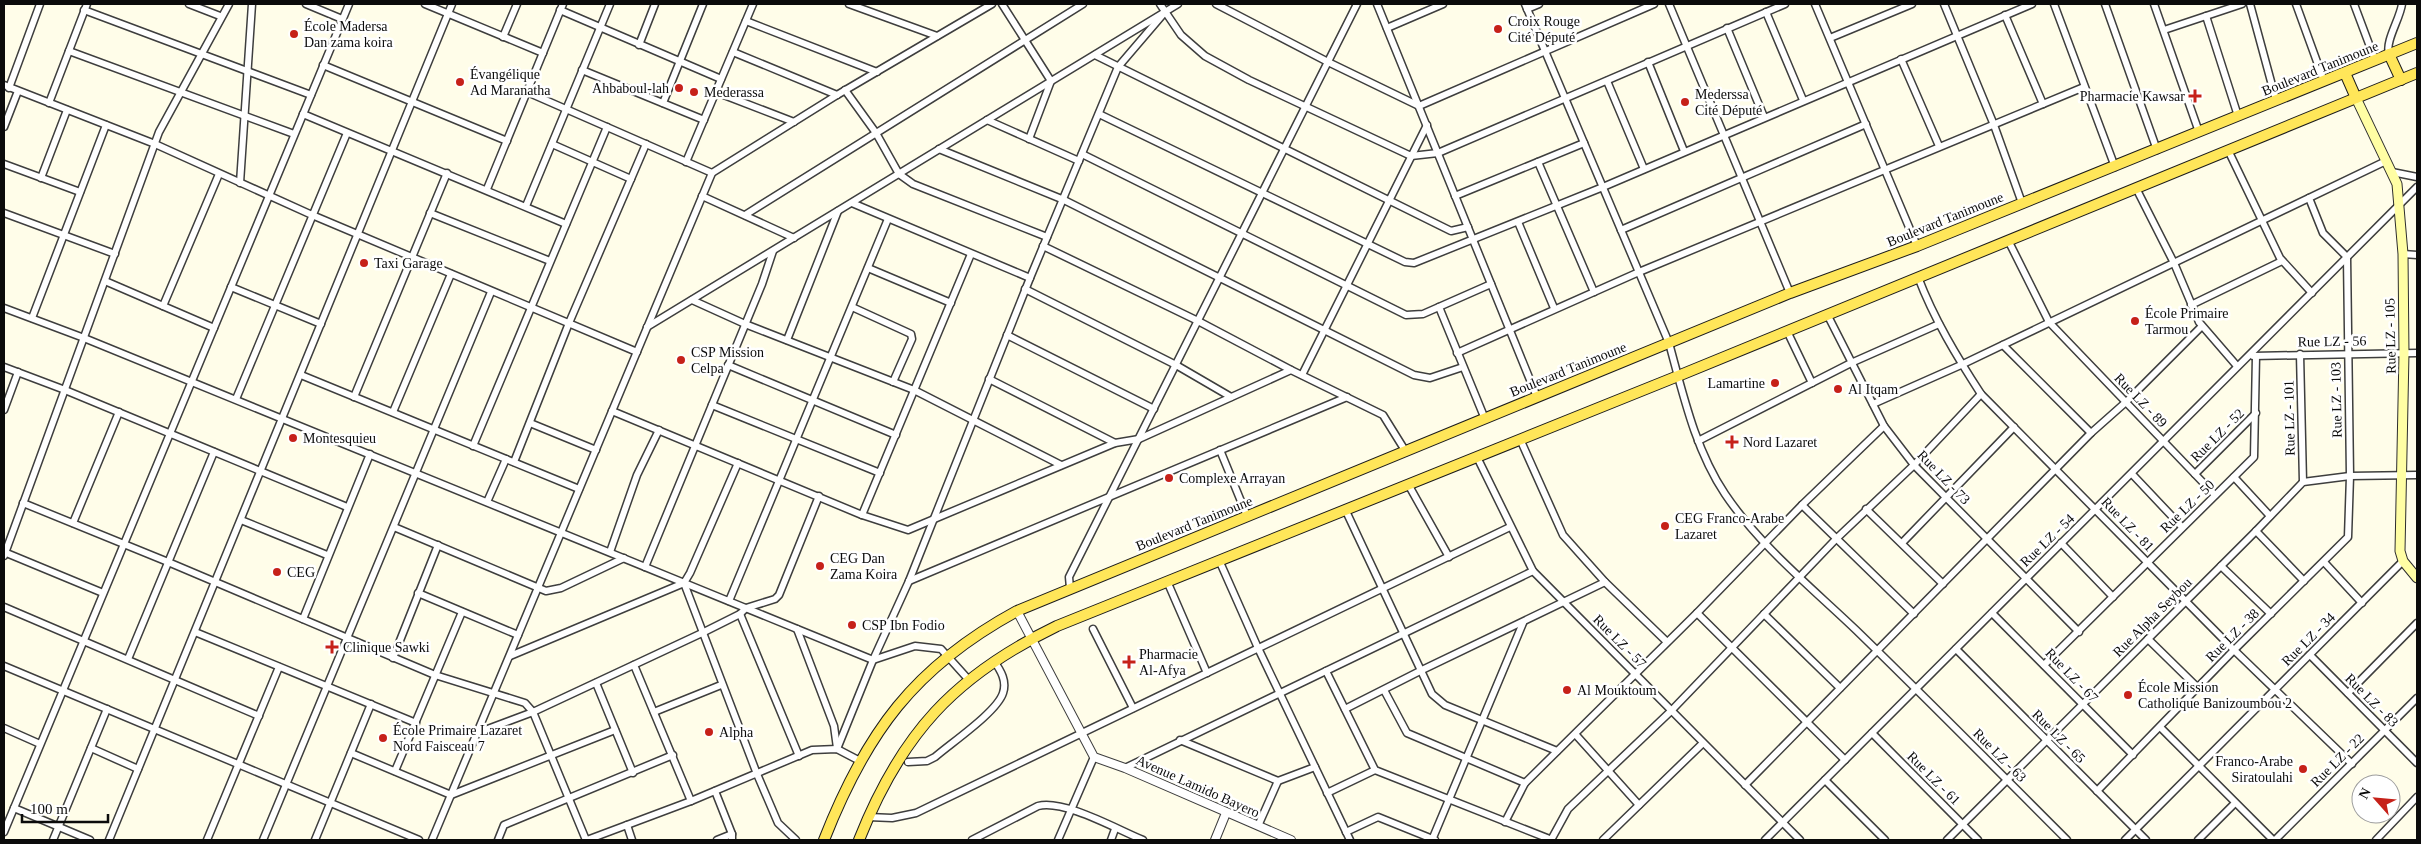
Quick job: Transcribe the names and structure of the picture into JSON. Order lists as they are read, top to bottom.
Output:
{
  "streets": {
    "main road": ["Boulevard Tanimoune", "Rue LZ - 105"],
    "street": [
      "Rue LZ - 56",
      "Rue LZ - 89",
      "Rue LZ - 103",
      "Rue LZ - 101",
      "Rue LZ - 52",
      "Rue LZ - 73",
      "Rue LZ - 50",
      "Rue LZ - 81",
      "Rue LZ - 54",
      "Rue Alpha Seybou",
      "Rue LZ - 38",
      "Rue LZ - 34",
      "Rue LZ - 57",
      "Rue LZ - 67",
      "Rue LZ - 83",
      "Rue LZ - 65",
      "Rue LZ - 63",
      "Rue LZ - 22",
      "Rue LZ - 61",
      "Avenue Lamido Bayero"
    ]
  },
  "crossings": [
    ["Boulevard Tanimoune", "Rue LZ - 63"],
    ["Rue LZ - 105", "Rue LZ - 56"],
    ["Rue LZ - 105", "Rue LZ - 54"],
    ["Rue LZ - 105", "Rue LZ - 34"],
    ["Rue LZ - 56", "Rue LZ - 103"],
    ["Rue LZ - 56", "Rue LZ - 101"],
    ["Rue LZ - 56", "Rue LZ - 50"],
    ["Rue LZ - 56", "Rue LZ - 54"],
    ["Rue LZ - 89", "Rue LZ - 52"],
    ["Rue LZ - 89", "Rue LZ - 50"],
    ["Rue LZ - 89", "Rue LZ - 54"],
    ["Rue LZ - 103", "Rue LZ - 54"],
    ["Rue LZ - 103", "Rue LZ - 38"],
    ["Rue LZ - 101", "Rue Alpha Seybou"],
    ["Rue LZ - 52", "Rue LZ - 50"],
    ["Rue LZ - 73", "Rue LZ - 50"],
    ["Rue LZ - 73", "Rue LZ - 54"],
    ["Rue LZ - 50", "Rue LZ - 81"],
    ["Rue LZ - 50", "Rue LZ - 67"],
    ["Rue LZ - 81", "Rue LZ - 54"],
    ["Rue LZ - 81", "Rue Alpha Seybou"],
    ["Rue LZ - 81", "Rue LZ - 38"],
    ["Rue LZ - 81", "Rue LZ - 34"],
    ["Rue LZ - 81", "Rue LZ - 22"],
    ["Rue LZ - 54", "Rue LZ - 57"],
    ["Rue LZ - 54", "Rue LZ - 67"],
    ["Rue LZ - 54", "Rue LZ - 65"],
    ["Rue LZ - 54", "Rue LZ - 63"],
    ["Rue LZ - 54", "Rue LZ - 61"],
    ["Rue Alpha Seybou", "Rue LZ - 67"],
    ["Rue Alpha Seybou", "Rue LZ - 65"],
    ["Rue Alpha Seybou", "Rue LZ - 63"],
    ["Rue Alpha Seybou", "Rue LZ - 61"],
    ["Rue LZ - 38", "Rue LZ - 67"],
    ["Rue LZ - 38", "Rue LZ - 65"],
    ["Rue LZ - 34", "Rue LZ - 83"],
    ["Rue LZ - 34", "Rue LZ - 65"],
    ["Rue LZ - 83", "Rue LZ - 22"]
  ],
  "places": {
    "other": [
      "Croix Rouge Cité Député",
      "École Madersa Dan zama koira",
      "Évangélique Ad Maranatha",
      "Ahbaboul-lah",
      "Mederassa",
      "Mederssa Cité Député",
      "Taxi Garage",
      "École Primaire Tarmou",
      "CSP Mission Celpa",
      "Lamartine",
      "Al Itqam",
      "Montesquieu",
      "Complexe Arrayan",
      "CEG Franco-Arabe Lazaret",
      "CEG Dan Zama Koira",
      "CEG",
      "CSP Ibn Fodio",
      "Al Mouktoum",
      "École Mission Catholique Banizoumbou 2",
      "Alpha",
      "École Primaire Lazaret Nord Faisceau 7",
      "Franco-Arabe Siratoulahi"
    ],
    "health": [
      "Pharmacie Kawsar",
      "Nord Lazaret",
      "Clinique Sawki",
      "Pharmacie Al-Afya"
    ]
  },
  "scale_bar": "100 m",
  "north": "top left"
}
